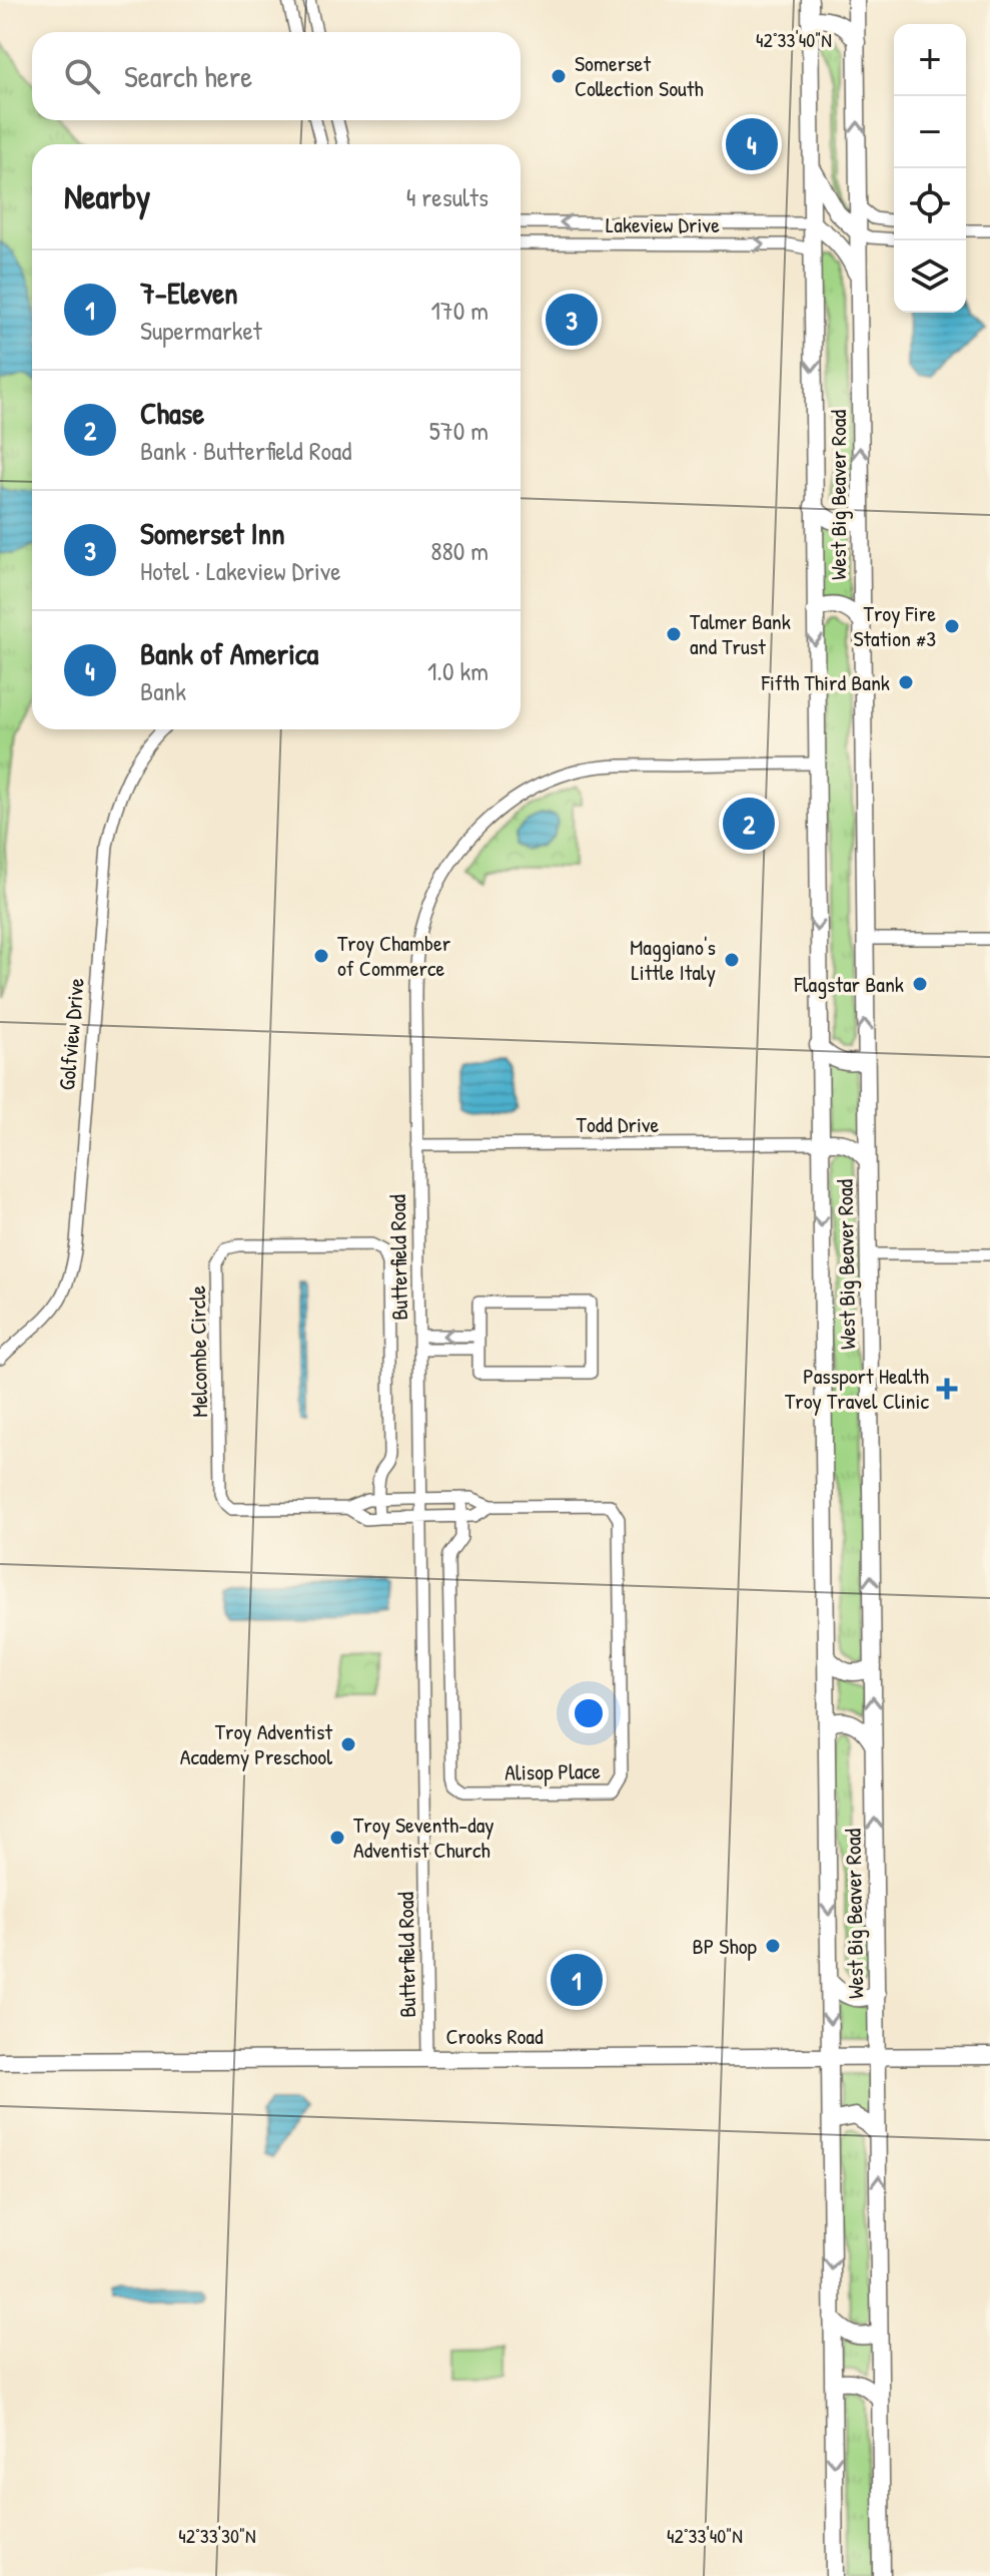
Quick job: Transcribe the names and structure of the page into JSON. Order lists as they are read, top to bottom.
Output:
{
  "streets": {
    "main road": ["West Big Beaver Road", "Crooks Road"],
    "street": [
      "Lakeview Drive",
      "Golfview Drive",
      "Todd Drive",
      "Butterfield Road",
      "Melcombe Circle",
      "Alisop Place"
    ]
  },
  "crossings": [
    ["Lakeview Drive", "West Big Beaver Road"],
    ["West Big Beaver Road", "Todd Drive"],
    ["West Big Beaver Road", "Butterfield Road"],
    ["West Big Beaver Road", "Crooks Road"],
    ["Todd Drive", "Butterfield Road"],
    ["Butterfield Road", "Melcombe Circle"],
    ["Butterfield Road", "Alisop Place"],
    ["Butterfield Road", "Crooks Road"],
    ["Melcombe Circle", "Alisop Place"]
  ],
  "places": {
    "other": [
      "Somerset Collection South",
      "Troy Fire Station #3",
      "Talmer Bank and Trust",
      "Fifth Third Bank",
      "Troy Chamber of Commerce",
      "Maggiano's Little Italy",
      "Flagstar Bank",
      "Troy Adventist Academy Preschool",
      "Troy Seventh-day Adventist Church",
      "BP Shop"
    ],
    "health": ["Passport Health Troy Travel Clinic"]
  },
  "page": {
    "map_buttons": ["+", "−"],
    "search": "Search here",
    "pins": [
      "4",
      "3",
      "2",
      "1"
    ],
    "heading": ["Nearby", "4 results"],
    "list": [
      {
        "mark": "1",
        "name": "7-Eleven",
        "note": "Supermarket",
        "value": "170 m"
      },
      {
        "mark": "2",
        "name": "Chase",
        "note": "Bank · Butterfield Road",
        "value": "570 m"
      },
      {
        "mark": "3",
        "name": "Somerset Inn",
        "note": "Hotel · Lakeview Drive",
        "value": "880 m"
      },
      {
        "mark": "4",
        "name": "Bank of America",
        "note": "Bank",
        "value": "1.0 km"
      }
    ]
  },
  "coordinates": ["42°33'40\"N", "42°33'30\"N"]
}
